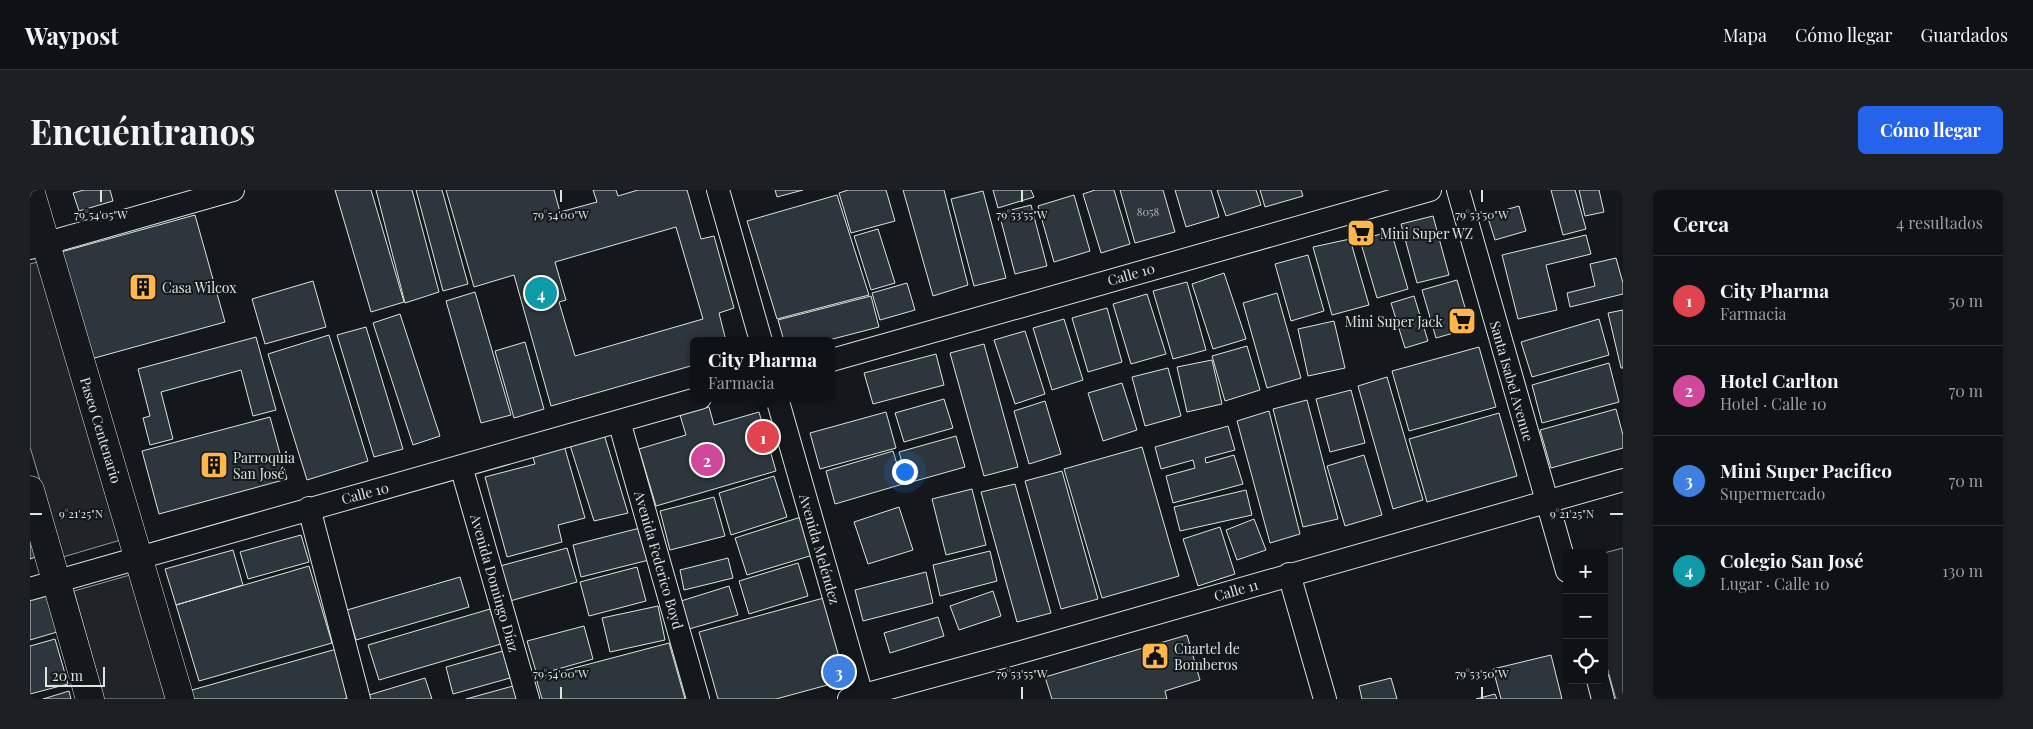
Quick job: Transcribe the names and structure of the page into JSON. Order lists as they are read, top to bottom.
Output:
{
  "streets": {
    "main road": ["Paseo Centenario"],
    "street": [
      "Calle 10",
      "Santa Isabel Avenue",
      "Avenida Meléndez",
      "Avenida Federico Boyd",
      "Avenida Domingo Díaz",
      "Calle 11"
    ]
  },
  "crossings": [
    ["Calle 10", "Paseo Centenario"],
    ["Calle 10", "Avenida Federico Boyd"],
    ["Calle 10", "Avenida Domingo Díaz"],
    ["Santa Isabel Avenue", "Calle 11"],
    ["Avenida Meléndez", "Calle 11"]
  ],
  "places": {
    "supermarket": ["Mini Super WZ", "Mini Super Jack"],
    "building": ["Casa Wilcox", "Parroquia San José"],
    "public building": ["Cuartel de Bomberos"]
  },
  "house_numbers": ["8058"],
  "scale_bar": "20 m",
  "page": {
    "header": "Waypost",
    "nav": ["Mapa", "Cómo llegar", "Guardados"],
    "buttons": "Cómo llegar",
    "title": "Encuéntranos",
    "heading": ["Cerca", "4 resultados"],
    "list": [
      {
        "mark": "1",
        "name": "City Pharma",
        "note": "Farmacia",
        "value": "50 m"
      },
      {
        "mark": "2",
        "name": "Hotel Carlton",
        "note": "Hotel · Calle 10",
        "value": "70 m"
      },
      {
        "mark": "3",
        "name": "Mini Super Pacifico",
        "note": "Supermercado",
        "value": "70 m"
      },
      {
        "mark": "4",
        "name": "Colegio San José",
        "note": "Lugar · Calle 10",
        "value": "130 m"
      }
    ],
    "pins": [
      "4",
      "1",
      "2",
      "3"
    ],
    "popup": ["City Pharma", "Farmacia"],
    "map_buttons": ["+", "−"],
    "scale": "20 m"
  },
  "coordinates": [
    "79°54'05\"W",
    "79°54'00\"W",
    "79°53'55\"W",
    "79°53'50\"W",
    "9°21'25\"N"
  ]
}
